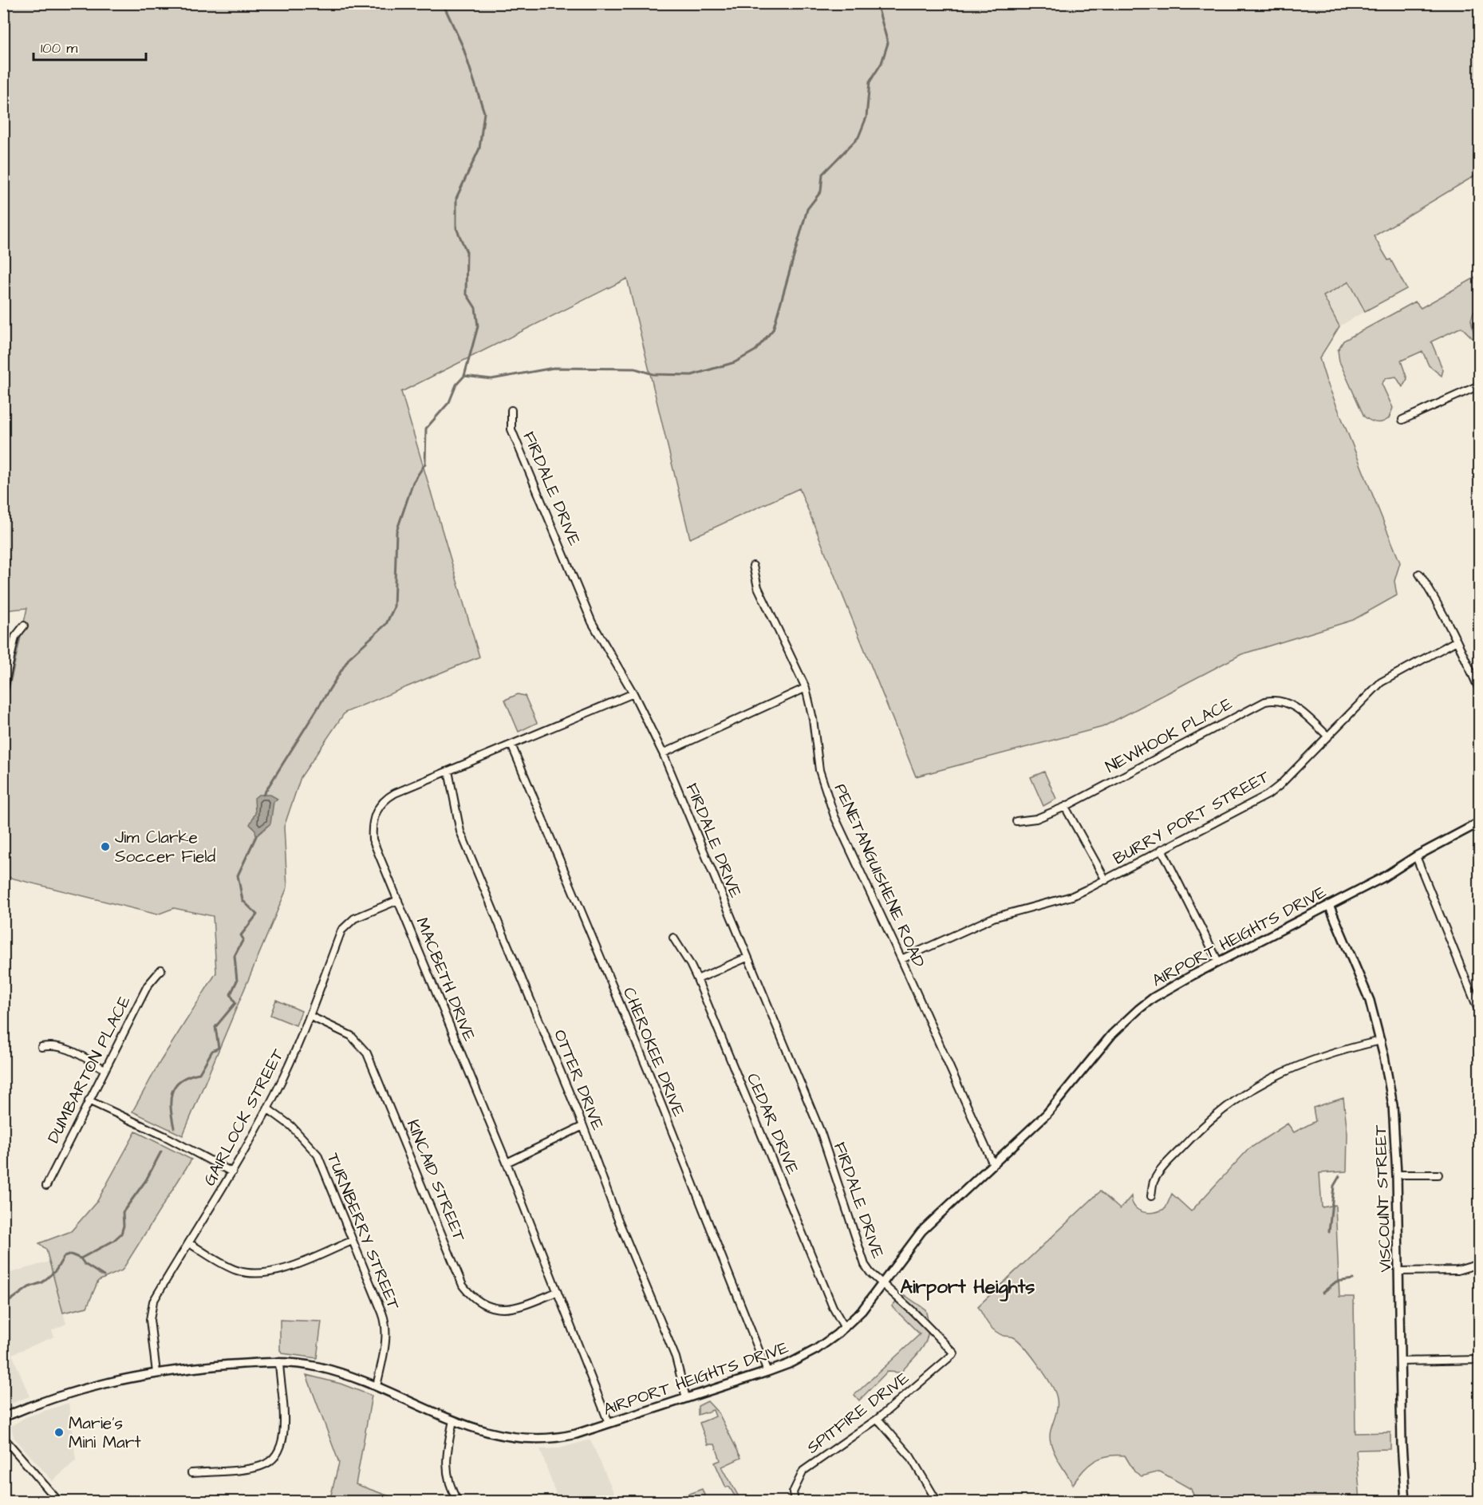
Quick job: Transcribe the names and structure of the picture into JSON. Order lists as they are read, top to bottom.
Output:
{
  "streets": {
    "street": [
      "FIRDALE DRIVE",
      "NEWHOOK PLACE",
      "BURRY PORT STREET",
      "PENETANGUISHENE ROAD",
      "AIRPORT HEIGHTS DRIVE",
      "MACBETH DRIVE",
      "CHEROKEE DRIVE",
      "DUMBARTON PLACE",
      "OTTER DRIVE",
      "GAIRLOCK STREET",
      "CEDAR DRIVE",
      "KINCAID STREET",
      "VISCOUNT STREET",
      "TURNBERRY STREET",
      "SPITFIRE DRIVE"
    ]
  },
  "crossings": [
    ["FIRDALE DRIVE", "AIRPORT HEIGHTS DRIVE"],
    ["FIRDALE DRIVE", "MACBETH DRIVE"],
    ["FIRDALE DRIVE", "SPITFIRE DRIVE"],
    ["NEWHOOK PLACE", "BURRY PORT STREET"],
    ["BURRY PORT STREET", "PENETANGUISHENE ROAD"],
    ["PENETANGUISHENE ROAD", "AIRPORT HEIGHTS DRIVE"],
    ["AIRPORT HEIGHTS DRIVE", "MACBETH DRIVE"],
    ["AIRPORT HEIGHTS DRIVE", "CHEROKEE DRIVE"],
    ["AIRPORT HEIGHTS DRIVE", "OTTER DRIVE"],
    ["AIRPORT HEIGHTS DRIVE", "GAIRLOCK STREET"],
    ["AIRPORT HEIGHTS DRIVE", "CEDAR DRIVE"],
    ["AIRPORT HEIGHTS DRIVE", "VISCOUNT STREET"],
    ["AIRPORT HEIGHTS DRIVE", "TURNBERRY STREET"],
    ["MACBETH DRIVE", "CHEROKEE DRIVE"],
    ["MACBETH DRIVE", "OTTER DRIVE"],
    ["MACBETH DRIVE", "GAIRLOCK STREET"],
    ["MACBETH DRIVE", "KINCAID STREET"],
    ["GAIRLOCK STREET", "KINCAID STREET"],
    ["GAIRLOCK STREET", "TURNBERRY STREET"]
  ],
  "districts": ["Airport Heights"],
  "places": ["Jim Clarke Soccer Field", "Marie's Mini Mart"],
  "scale_bar": "100 m"
}
